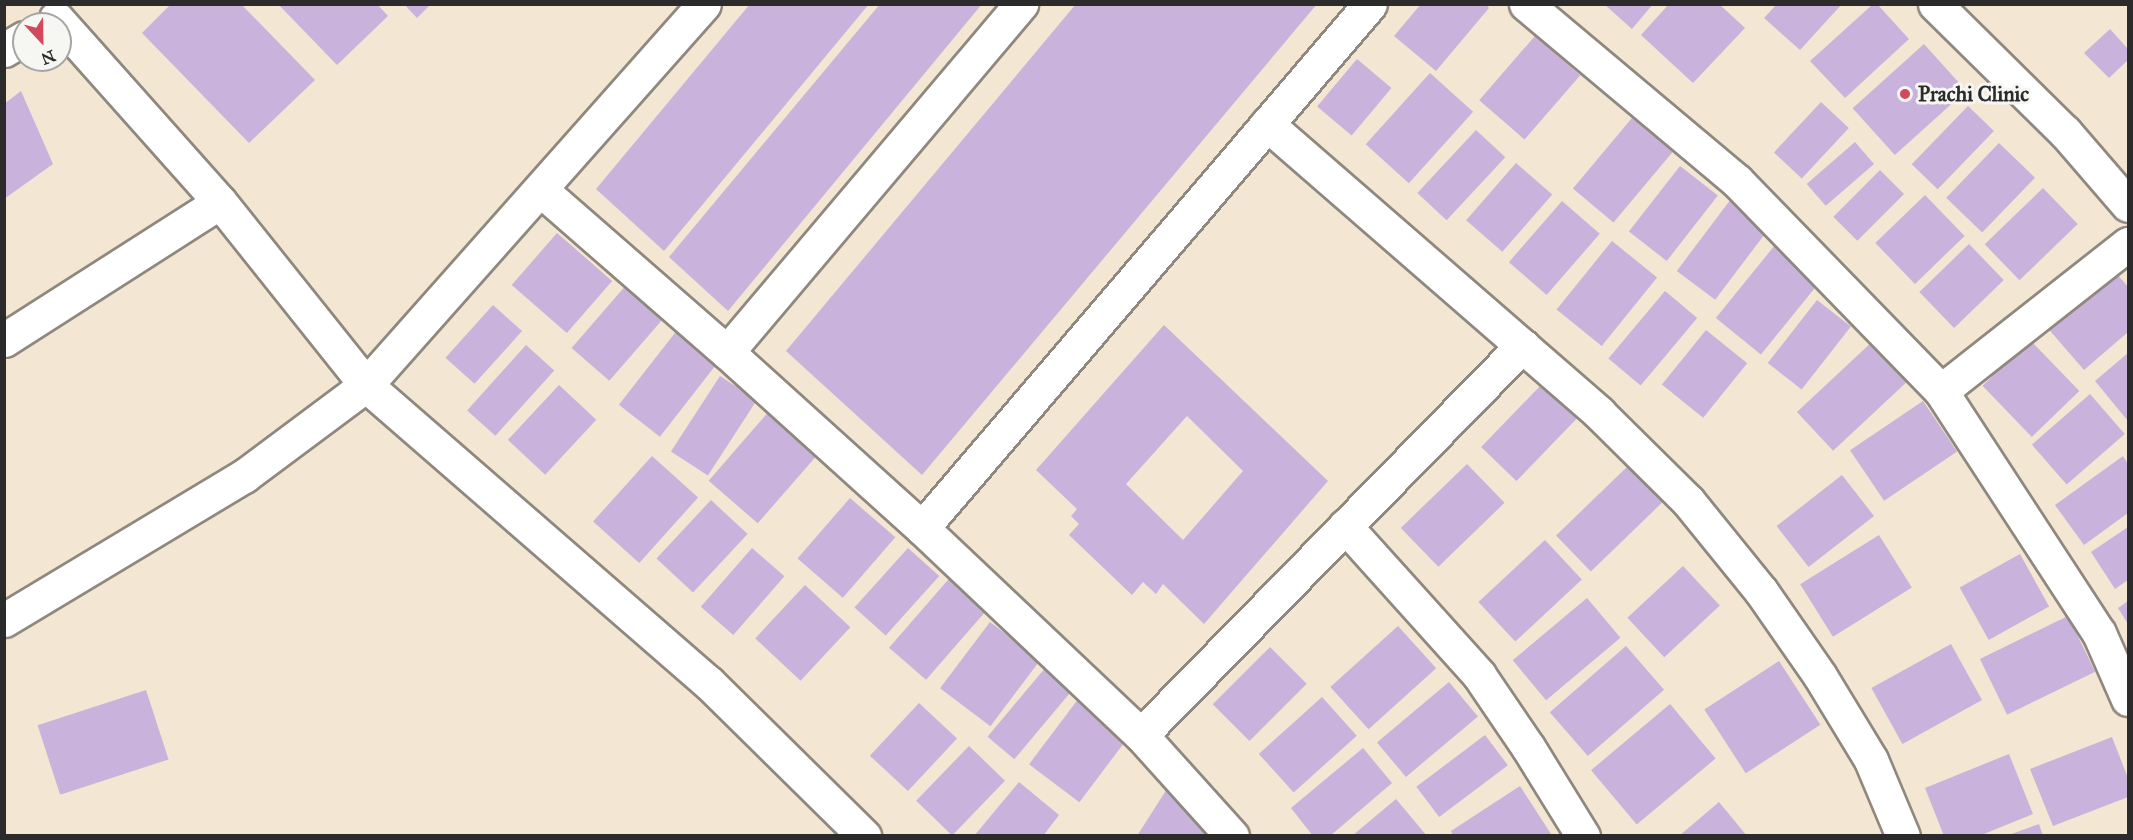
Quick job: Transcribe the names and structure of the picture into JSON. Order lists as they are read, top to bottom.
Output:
{
  "places": ["Prachi Clinic"],
  "north": "bottom"
}
